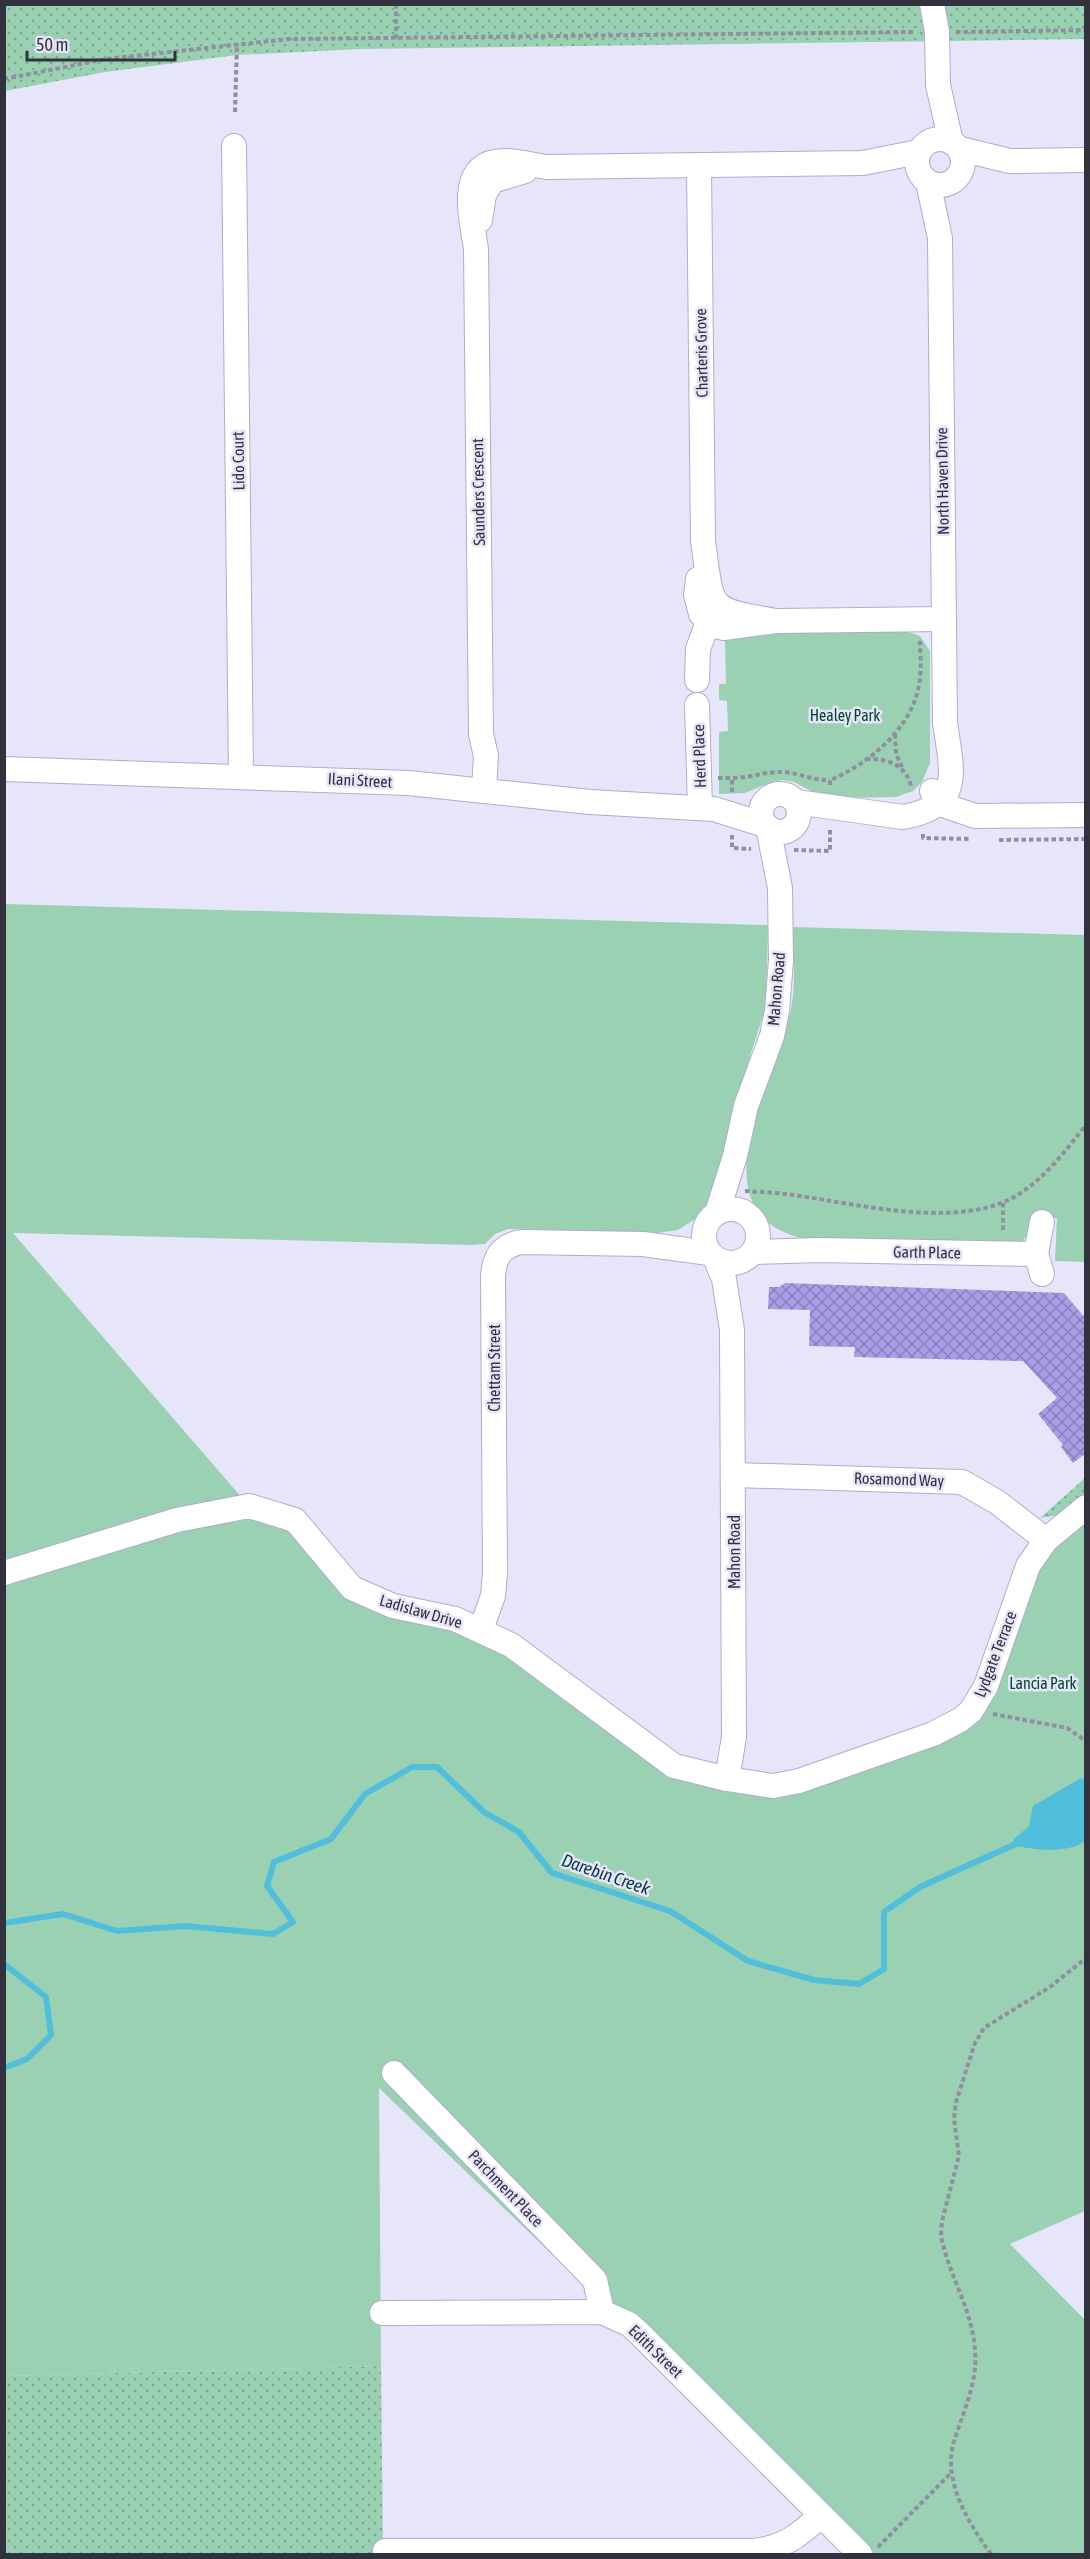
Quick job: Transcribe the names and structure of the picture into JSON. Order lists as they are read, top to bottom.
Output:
{
  "streets": {
    "street": [
      "Charteris Grove",
      "Lido Court",
      "North Haven Drive",
      "Saunders Crescent",
      "Herd Place",
      "Ilani Street",
      "Mahon Road",
      "Garth Place",
      "Chettam Street",
      "Rosamond Way",
      "Ladislaw Drive",
      "Lydgate Terrace",
      "Parchment Place",
      "Edith Street"
    ]
  },
  "crossings": [
    ["Charteris Grove", "North Haven Drive"],
    ["Charteris Grove", "Saunders Crescent"],
    ["Lido Court", "Ilani Street"],
    ["North Haven Drive", "Saunders Crescent"],
    ["Saunders Crescent", "Ilani Street"],
    ["Herd Place", "Ilani Street"],
    ["Ilani Street", "Mahon Road"],
    ["Mahon Road", "Garth Place"],
    ["Mahon Road", "Chettam Street"],
    ["Mahon Road", "Rosamond Way"],
    ["Mahon Road", "Ladislaw Drive"],
    ["Mahon Road", "Lydgate Terrace"],
    ["Garth Place", "Chettam Street"],
    ["Chettam Street", "Ladislaw Drive"],
    ["Rosamond Way", "Lydgate Terrace"],
    ["Ladislaw Drive", "Lydgate Terrace"],
    ["Parchment Place", "Edith Street"]
  ],
  "water": ["Darebin Creek"],
  "parks": ["Healey Park", "Lancia Park"],
  "scale_bar": "50 m"
}
